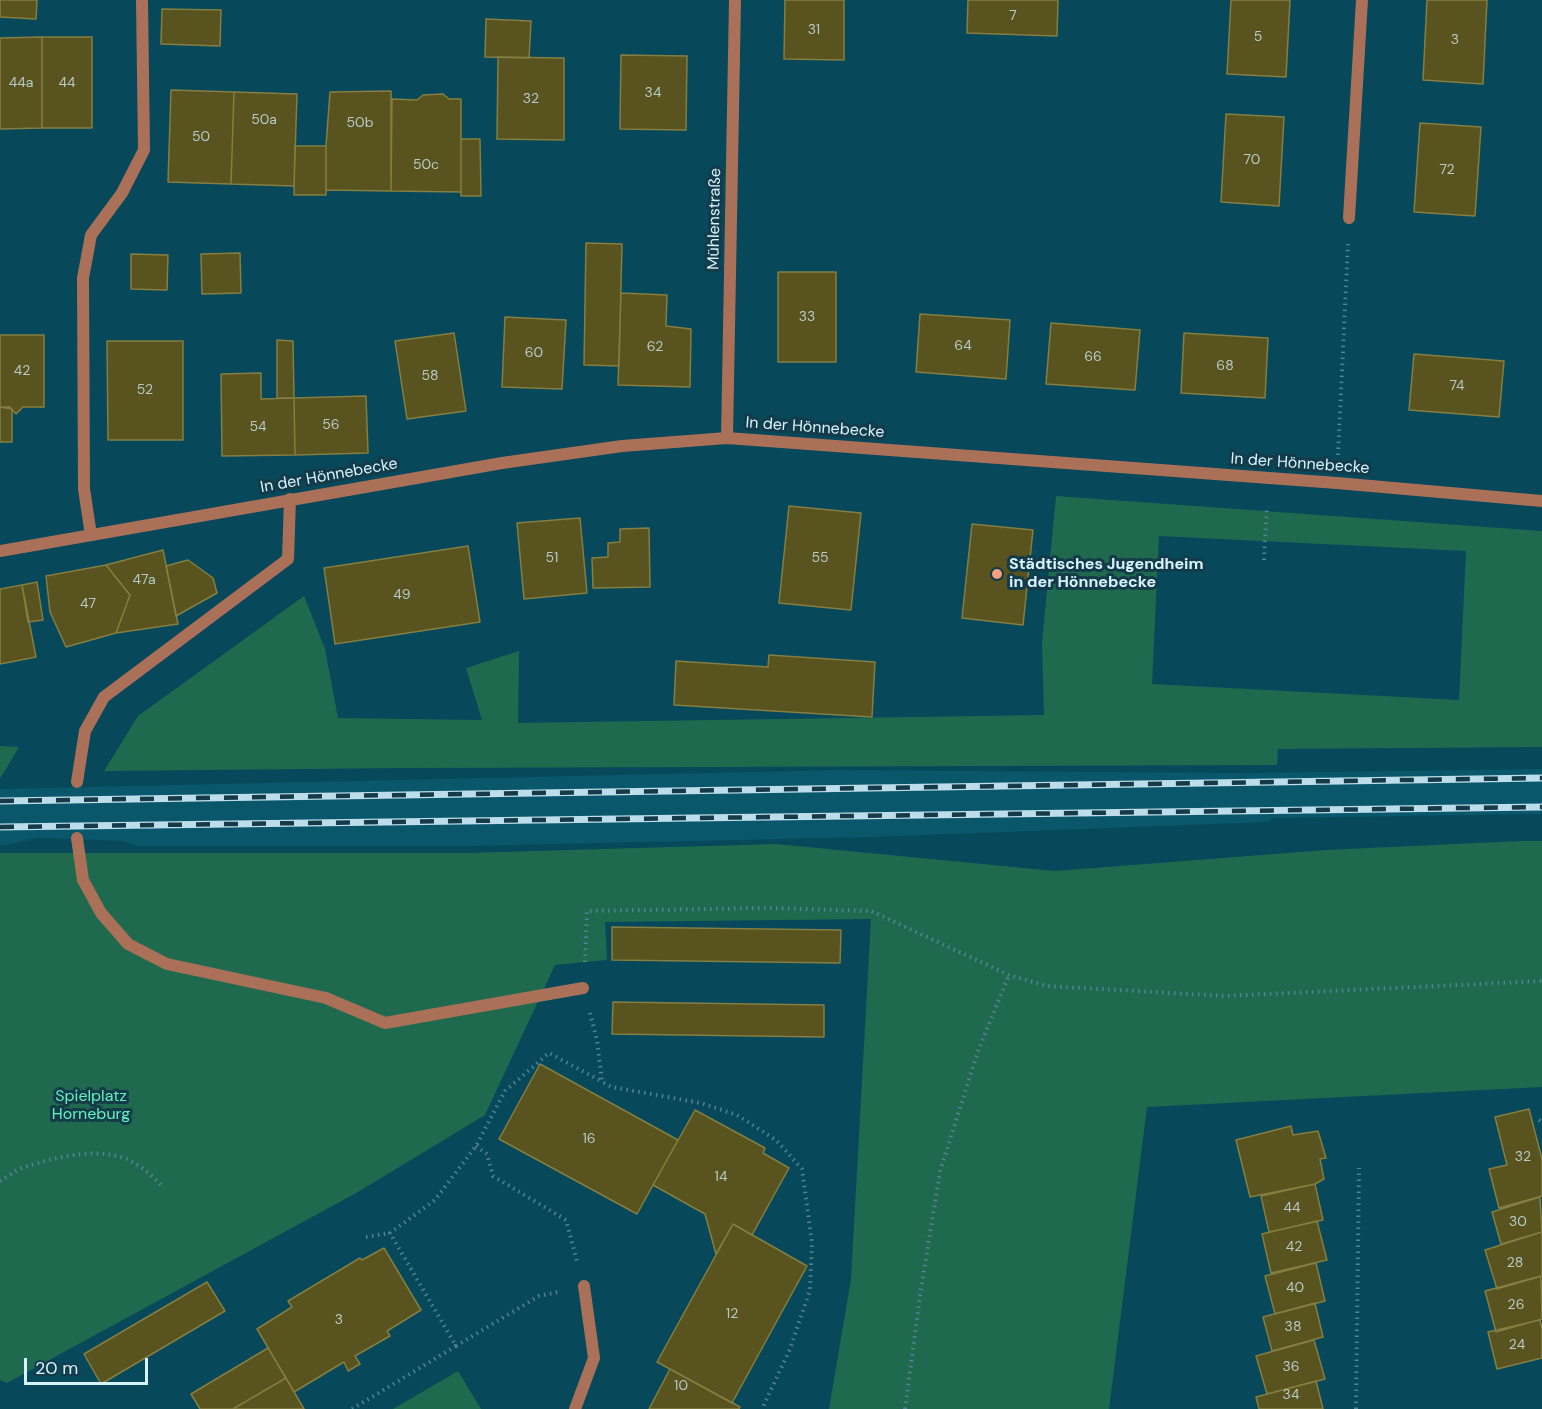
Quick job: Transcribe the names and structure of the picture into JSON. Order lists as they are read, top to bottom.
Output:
{
  "streets": {
    "street": ["Mühlenstraße", "In der Hönnebecke"]
  },
  "crossings": [
    ["Mühlenstraße", "In der Hönnebecke"]
  ],
  "parks": ["Spielplatz Horneburg"],
  "places": ["Städtisches Jugendheim in der Hönnebecke"],
  "house_numbers": [
    "7",
    "31",
    "5",
    "3",
    "44a",
    "44",
    "34",
    "32",
    "50a",
    "50b",
    "50",
    "70",
    "50c",
    "72",
    "33",
    "64",
    "62",
    "60",
    "66",
    "68",
    "42",
    "58",
    "74",
    "52",
    "56",
    "54",
    "51",
    "55",
    "47a",
    "49",
    "47",
    "16",
    "32",
    "14",
    "44",
    "30",
    "42",
    "28",
    "40",
    "26",
    "12",
    "3",
    "38",
    "24",
    "36",
    "10",
    "34"
  ],
  "scale_bar": "20 m"
}
